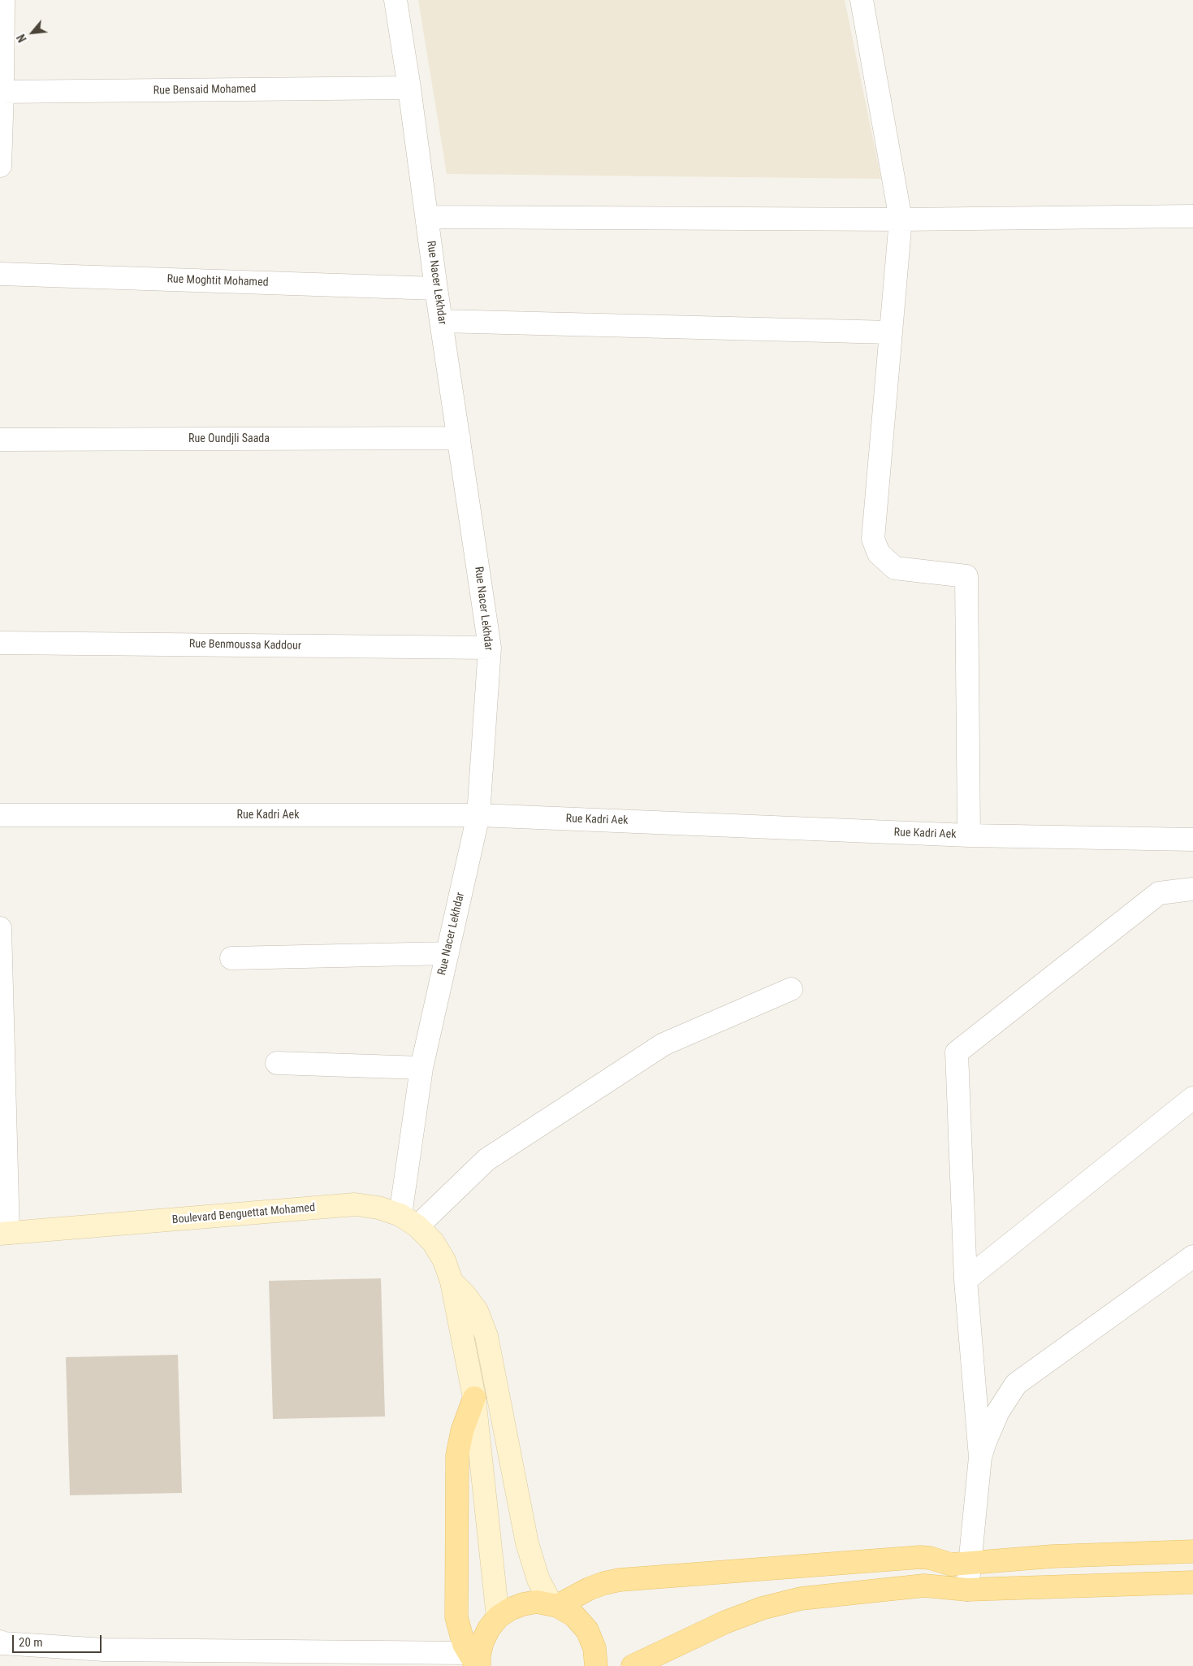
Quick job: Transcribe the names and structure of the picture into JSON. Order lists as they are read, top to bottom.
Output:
{
  "streets": {
    "main road": ["Boulevard Benguettat Mohamed"],
    "street": [
      "Rue Bensaid Mohamed",
      "Rue Moghtit Mohamed",
      "Rue Nacer Lekhdar",
      "Rue Oundjli Saada",
      "Rue Benmoussa Kaddour",
      "Rue Kadri Aek"
    ]
  },
  "crossings": [
    ["Rue Bensaid Mohamed", "Rue Nacer Lekhdar"],
    ["Rue Moghtit Mohamed", "Rue Nacer Lekhdar"],
    ["Rue Nacer Lekhdar", "Rue Oundjli Saada"],
    ["Rue Nacer Lekhdar", "Rue Benmoussa Kaddour"],
    ["Rue Nacer Lekhdar", "Rue Kadri Aek"],
    ["Rue Nacer Lekhdar", "Boulevard Benguettat Mohamed"]
  ],
  "scale_bar": "20 m",
  "north": "bottom left"
}
